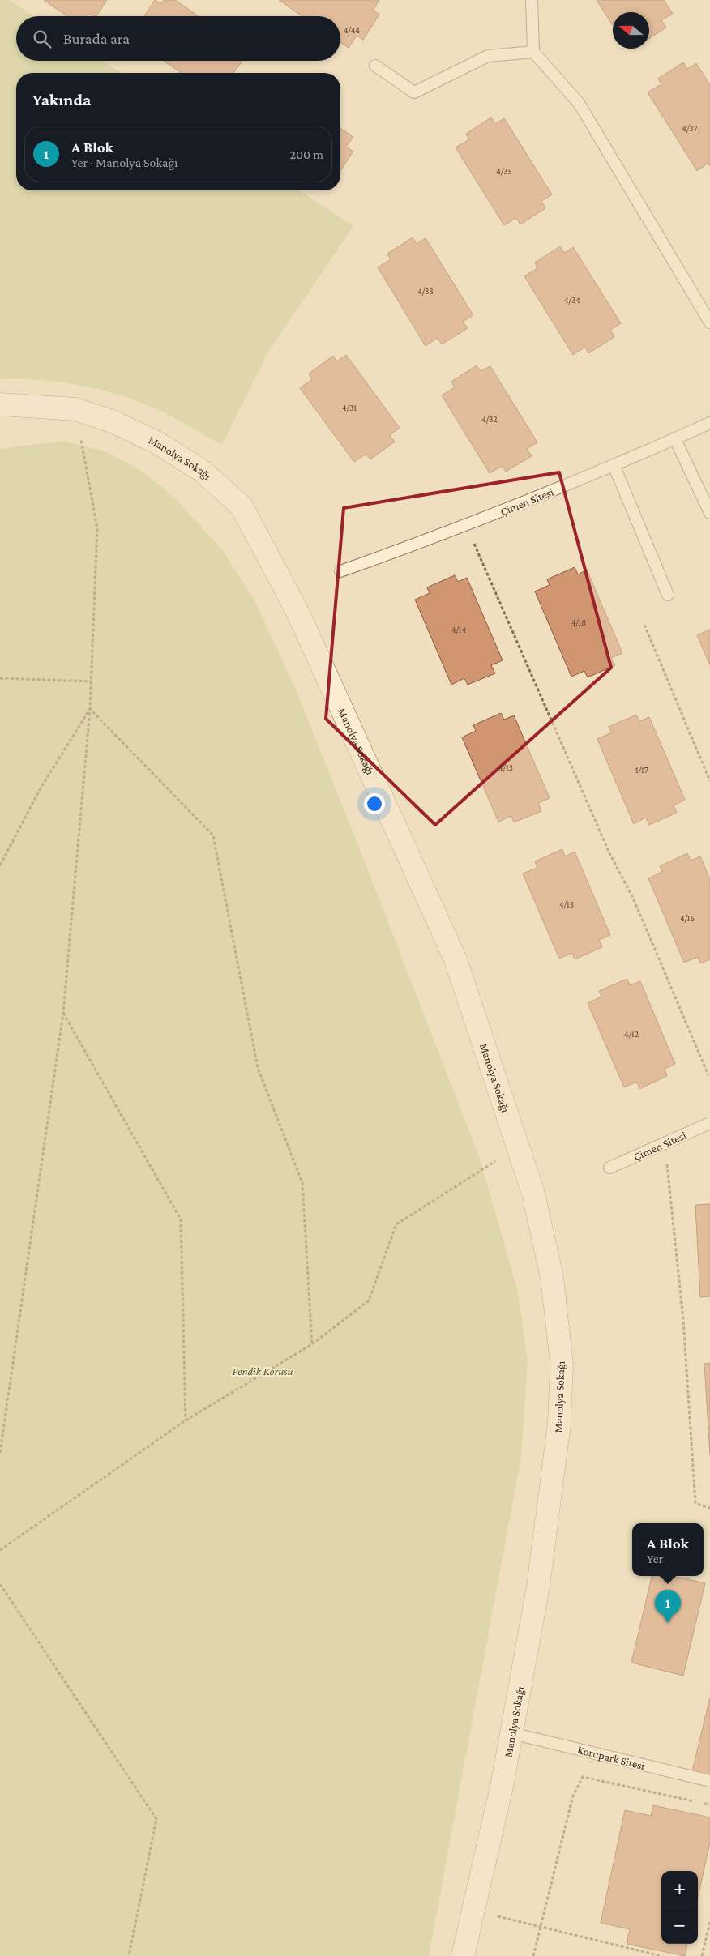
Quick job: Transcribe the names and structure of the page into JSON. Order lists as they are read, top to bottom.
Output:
{
  "streets": {
    "street": ["Manolya Sokağı"],
    "lane": ["Çimen Sitesi", "Korupark Sitesi"]
  },
  "crossings": [
    ["Manolya Sokağı", "Korupark Sitesi"]
  ],
  "parks": ["Pendik Korusu"],
  "house_numbers": [
    "4/44",
    "4/37",
    "4/35",
    "4/33",
    "4/34",
    "4/31",
    "4/32",
    "4/18",
    "4/14",
    "4/13",
    "4/17",
    "4/13",
    "4/16",
    "4/12"
  ],
  "north": "left",
  "page": {
    "search": "Burada ara",
    "heading": "Yakında",
    "list": [
      {
        "mark": "1",
        "name": "A Blok",
        "note": "Yer · Manolya Sokağı",
        "value": "200 m"
      }
    ],
    "popup": ["A Blok", "Yer"],
    "pins": "1",
    "map_buttons": ["+", "−"]
  }
}
